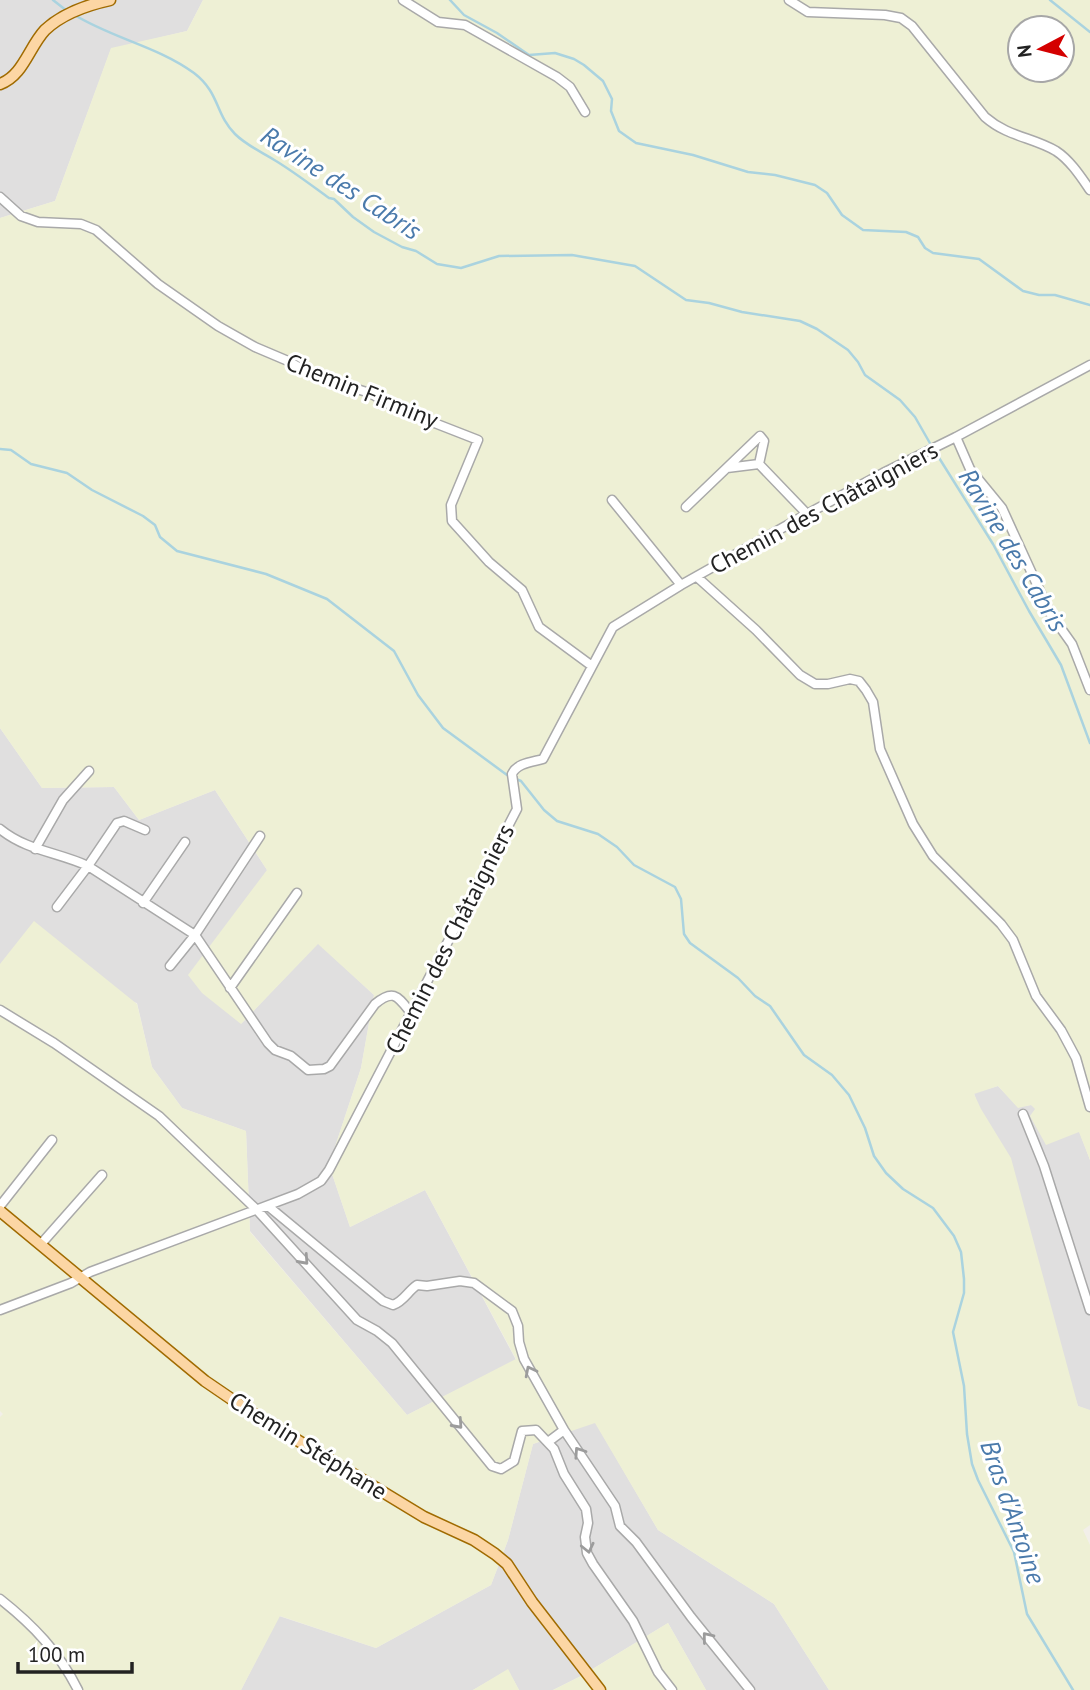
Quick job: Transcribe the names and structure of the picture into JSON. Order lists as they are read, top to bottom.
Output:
{
  "streets": {
    "main road": ["Chemin Stéphane"],
    "street": ["Chemin Firminy", "Chemin des Châtaigniers"]
  },
  "crossings": [
    ["Chemin Firminy", "Chemin des Châtaigniers"],
    ["Chemin des Châtaigniers", "Chemin Stéphane"]
  ],
  "water": ["Ravine des Cabris", "Bras d'Antoine"],
  "scale_bar": "100 m",
  "north": "left"
}
